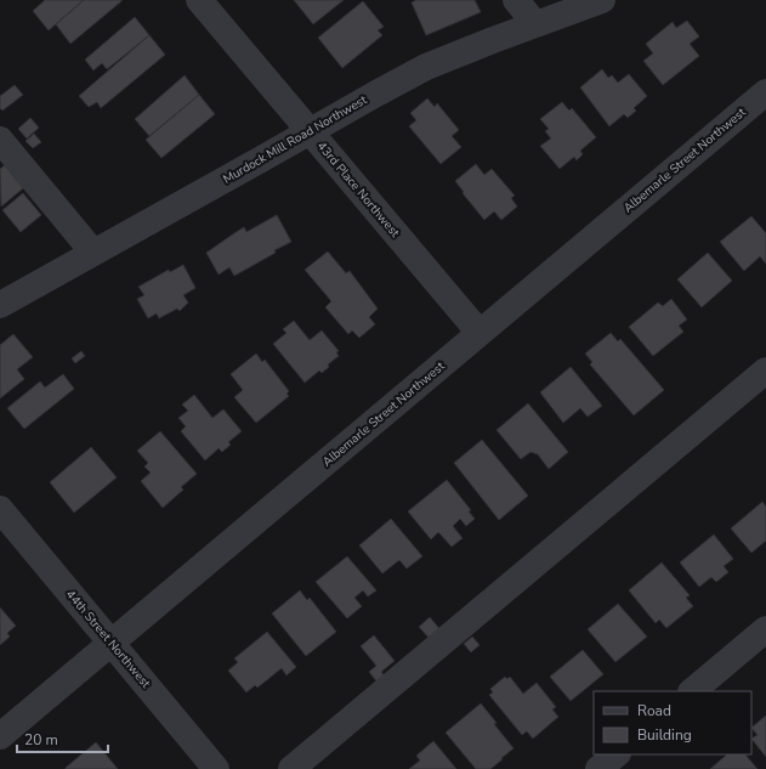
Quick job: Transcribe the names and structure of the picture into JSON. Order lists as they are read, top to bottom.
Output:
{
  "streets": {
    "street": [
      "Murdock Mill Road Northwest",
      "Albemarle Street Northwest",
      "43rd Place Northwest",
      "44th Street Northwest"
    ]
  },
  "crossings": [
    ["Murdock Mill Road Northwest", "43rd Place Northwest"],
    ["Albemarle Street Northwest", "43rd Place Northwest"],
    ["Albemarle Street Northwest", "44th Street Northwest"]
  ],
  "legend": ["Road", "Building"],
  "scale_bar": "20 m"
}
